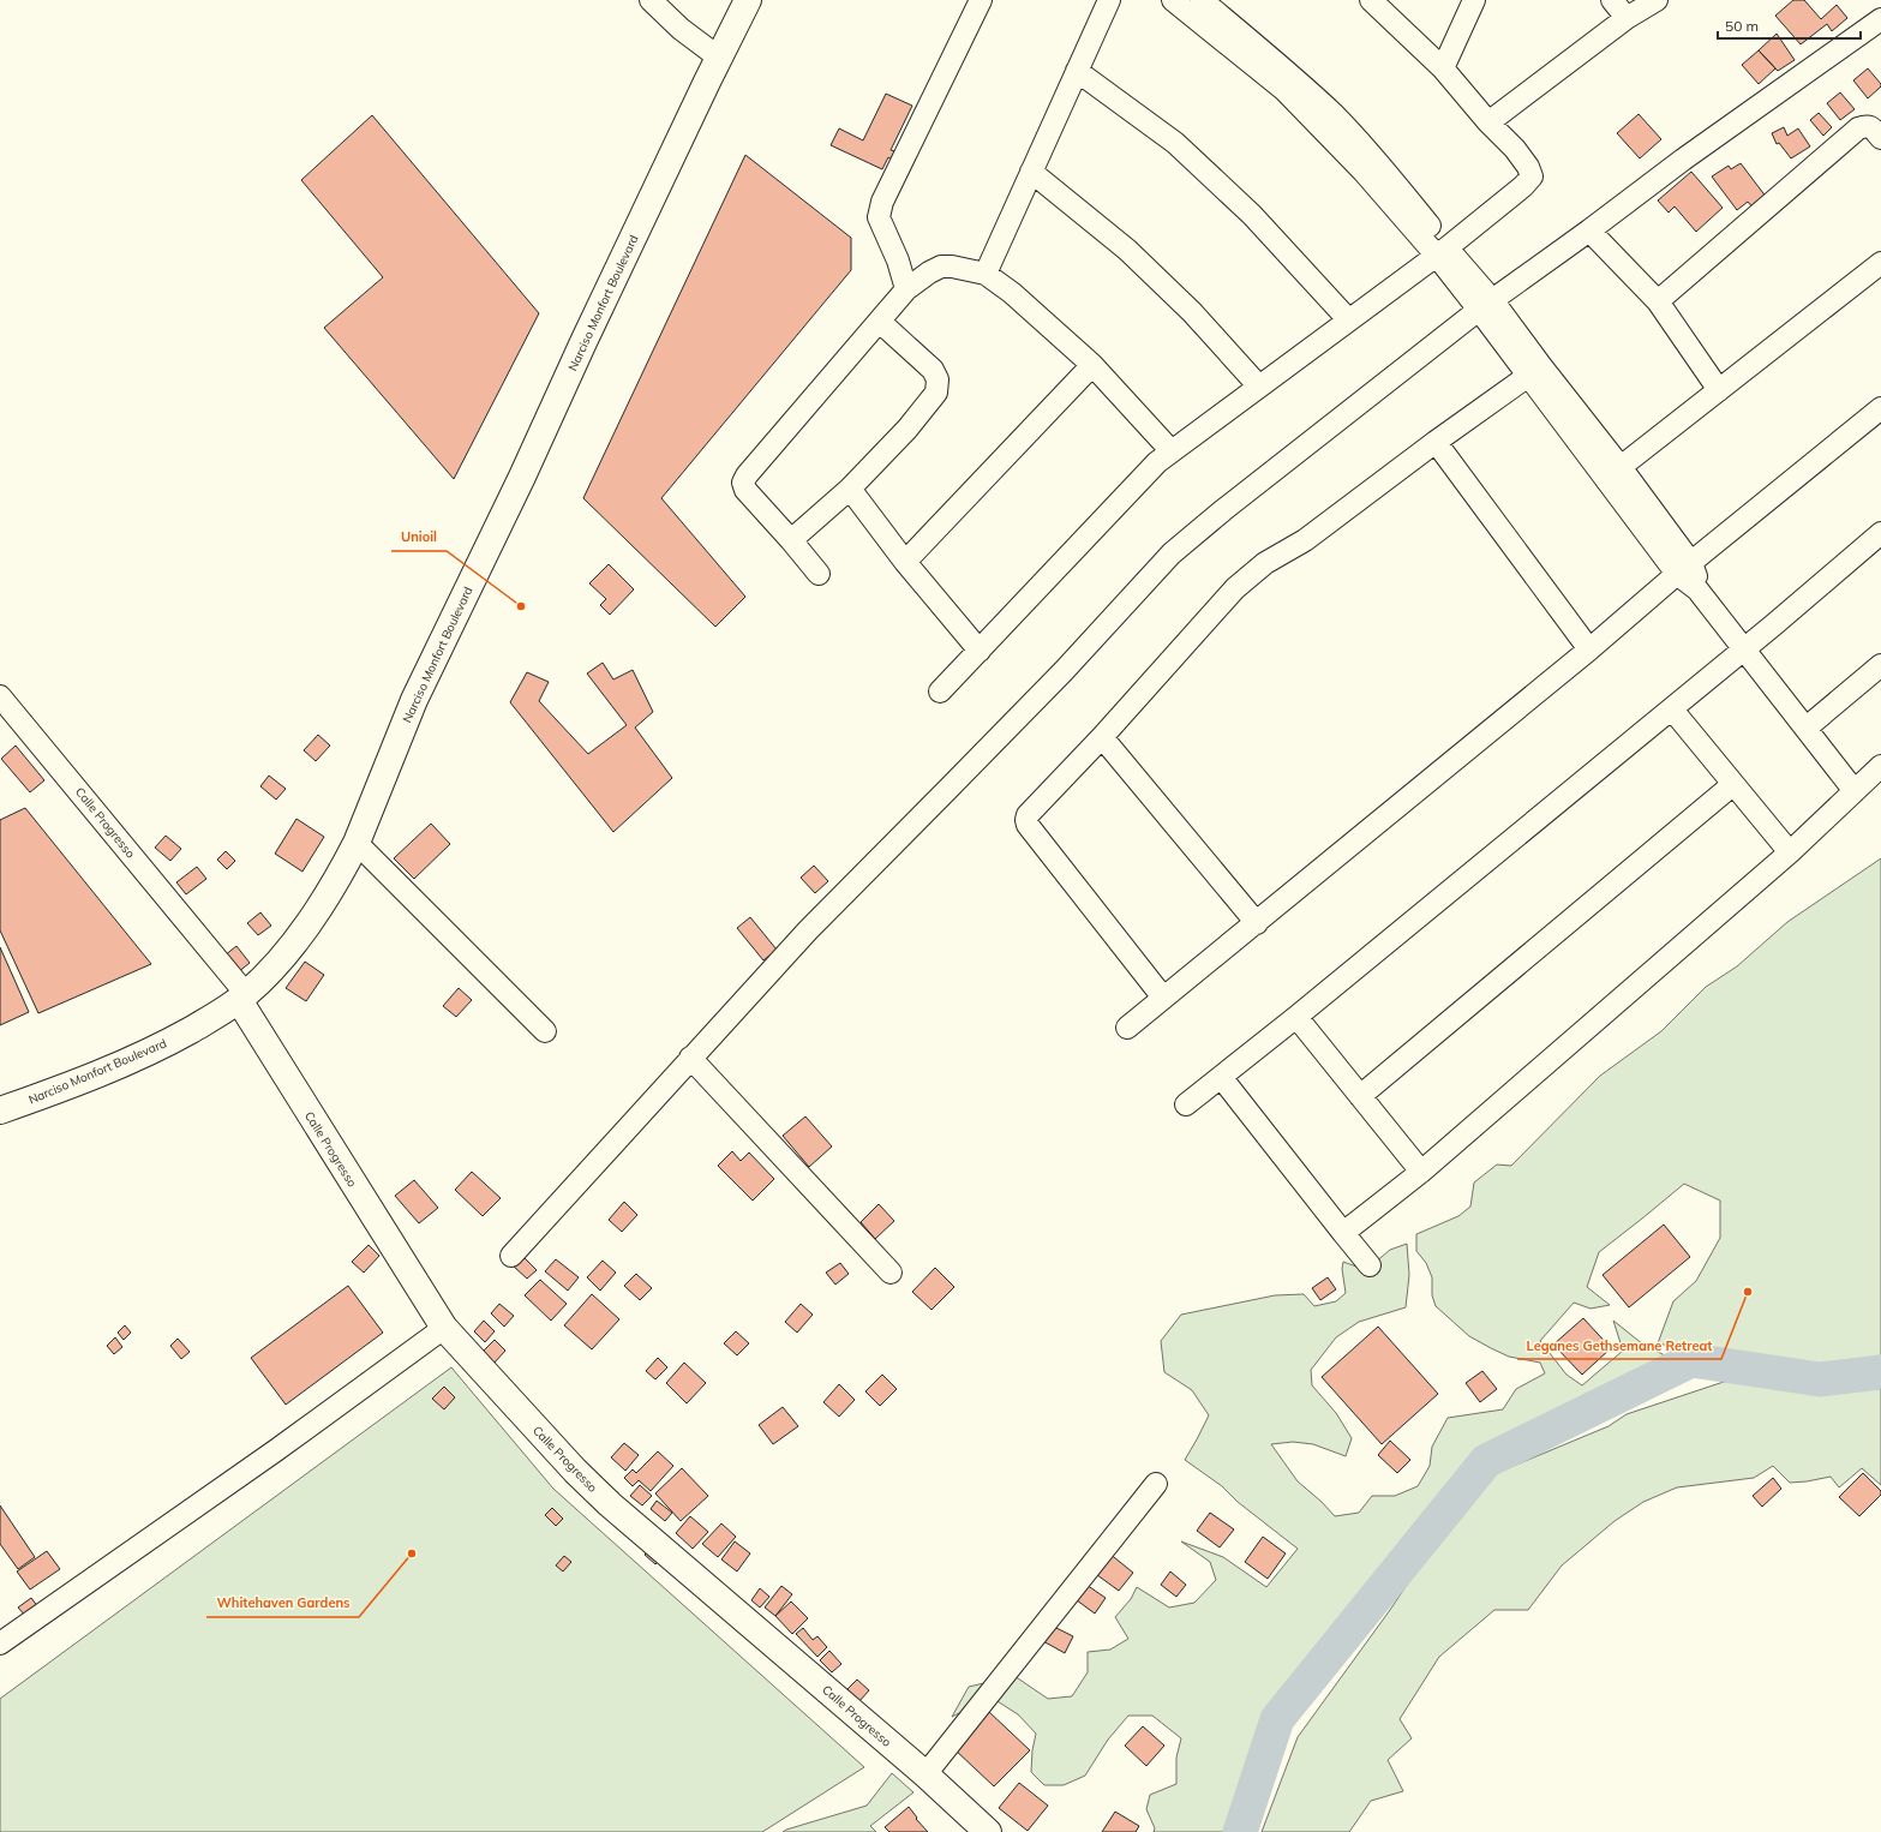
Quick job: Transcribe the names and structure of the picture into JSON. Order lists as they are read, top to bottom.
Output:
{
  "streets": {
    "main road": ["Narciso Monfort Boulevard", "Calle Progresso"]
  },
  "crossings": [
    ["Narciso Monfort Boulevard", "Calle Progresso"]
  ],
  "places": ["Unioil", "Leganes Gethsemane Retreat", "Whitehaven Gardens"],
  "scale_bar": "50 m"
}
